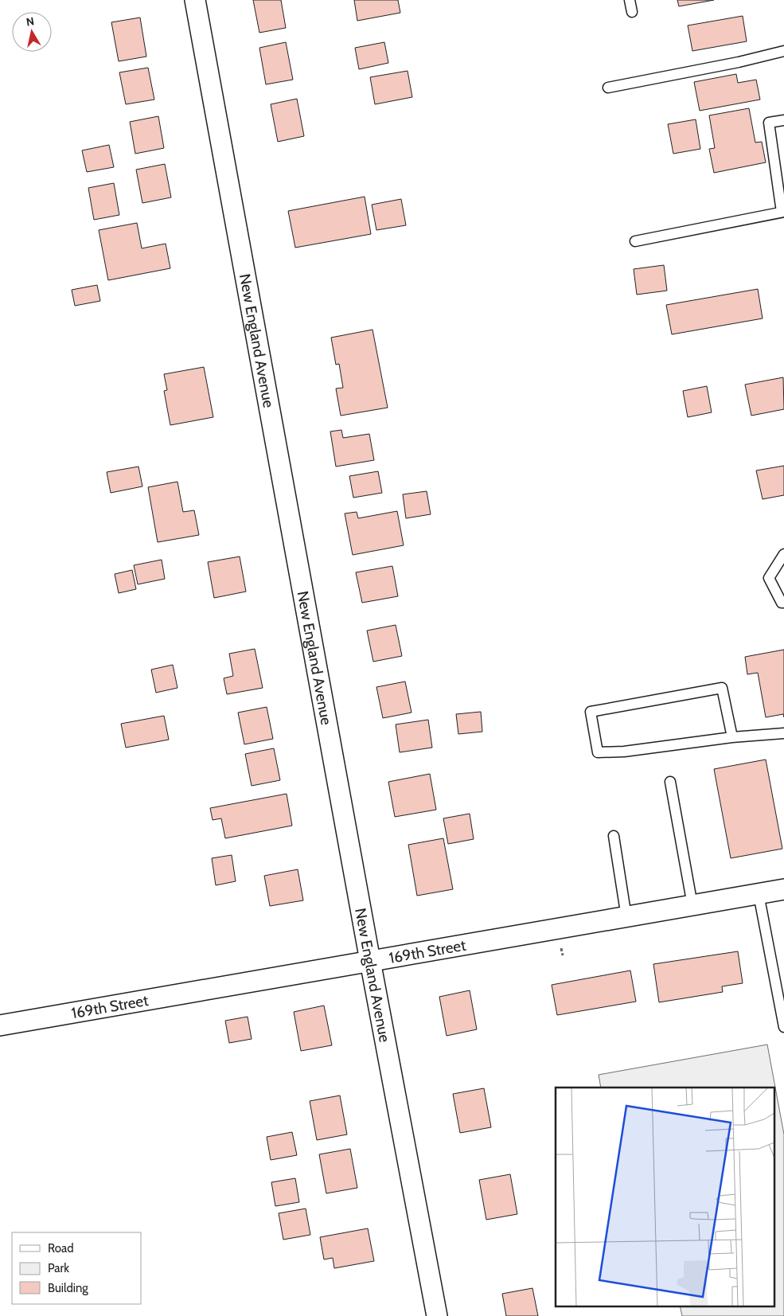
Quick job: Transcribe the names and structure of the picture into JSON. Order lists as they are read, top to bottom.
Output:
{
  "streets": {
    "street": ["New England Avenue", "169th Street"]
  },
  "crossings": [
    ["New England Avenue", "169th Street"]
  ],
  "legend": ["Road", "Park", "Building"],
  "north": "top"
}
